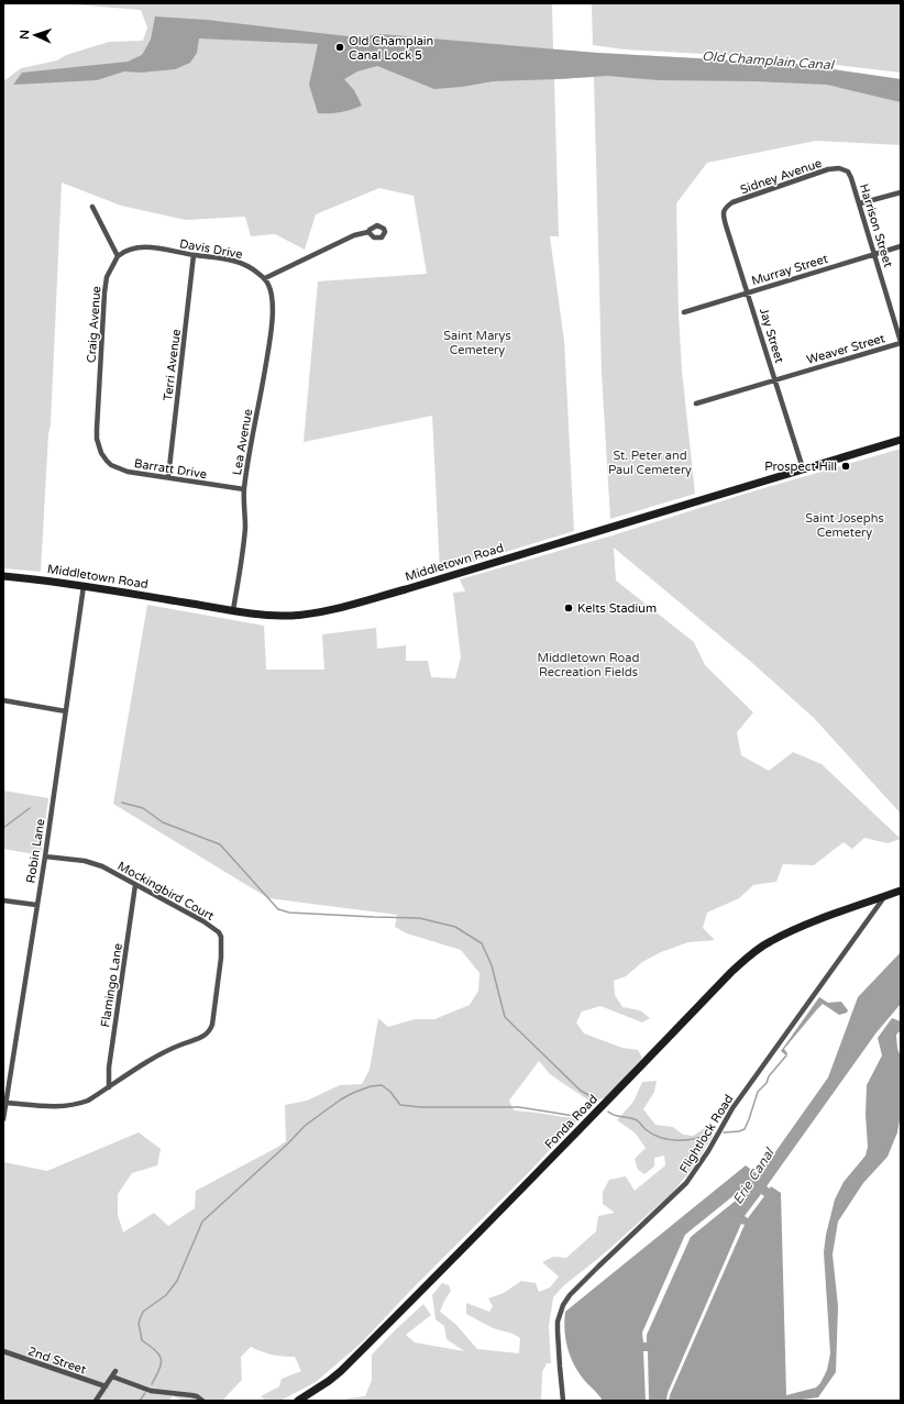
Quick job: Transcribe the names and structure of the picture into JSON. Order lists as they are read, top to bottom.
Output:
{
  "streets": {
    "street": [
      "Sidney Avenue",
      "Harrison Street",
      "Davis Drive",
      "Murray Street",
      "Craig Avenue",
      "Jay Street",
      "Weaver Street",
      "Terri Avenue",
      "Lea Avenue",
      "Barratt Drive",
      "Middletown Road",
      "Robin Lane",
      "Mockingbird Court",
      "Flamingo Lane",
      "Fonda Road",
      "Flightlock Road",
      "2nd Street"
    ]
  },
  "crossings": [
    ["Sidney Avenue", "Harrison Street"],
    ["Sidney Avenue", "Jay Street"],
    ["Harrison Street", "Murray Street"],
    ["Harrison Street", "Weaver Street"],
    ["Davis Drive", "Craig Avenue"],
    ["Davis Drive", "Terri Avenue"],
    ["Davis Drive", "Lea Avenue"],
    ["Murray Street", "Jay Street"],
    ["Craig Avenue", "Barratt Drive"],
    ["Jay Street", "Weaver Street"],
    ["Jay Street", "Middletown Road"],
    ["Terri Avenue", "Barratt Drive"],
    ["Lea Avenue", "Barratt Drive"],
    ["Lea Avenue", "Middletown Road"],
    ["Middletown Road", "Robin Lane"],
    ["Robin Lane", "Mockingbird Court"],
    ["Mockingbird Court", "Flamingo Lane"],
    ["Fonda Road", "Flightlock Road"]
  ],
  "water": ["Old Champlain Canal", "Erie Canal"],
  "parks": [
    "Saint Marys Cemetery",
    "St. Peter and Paul Cemetery",
    "Saint Josephs Cemetery",
    "Middletown Road Recreation Fields"
  ],
  "places": ["Old Champlain Canal Lock 5", "Prospect Hill", "Kelts Stadium"],
  "north": "left"
}
